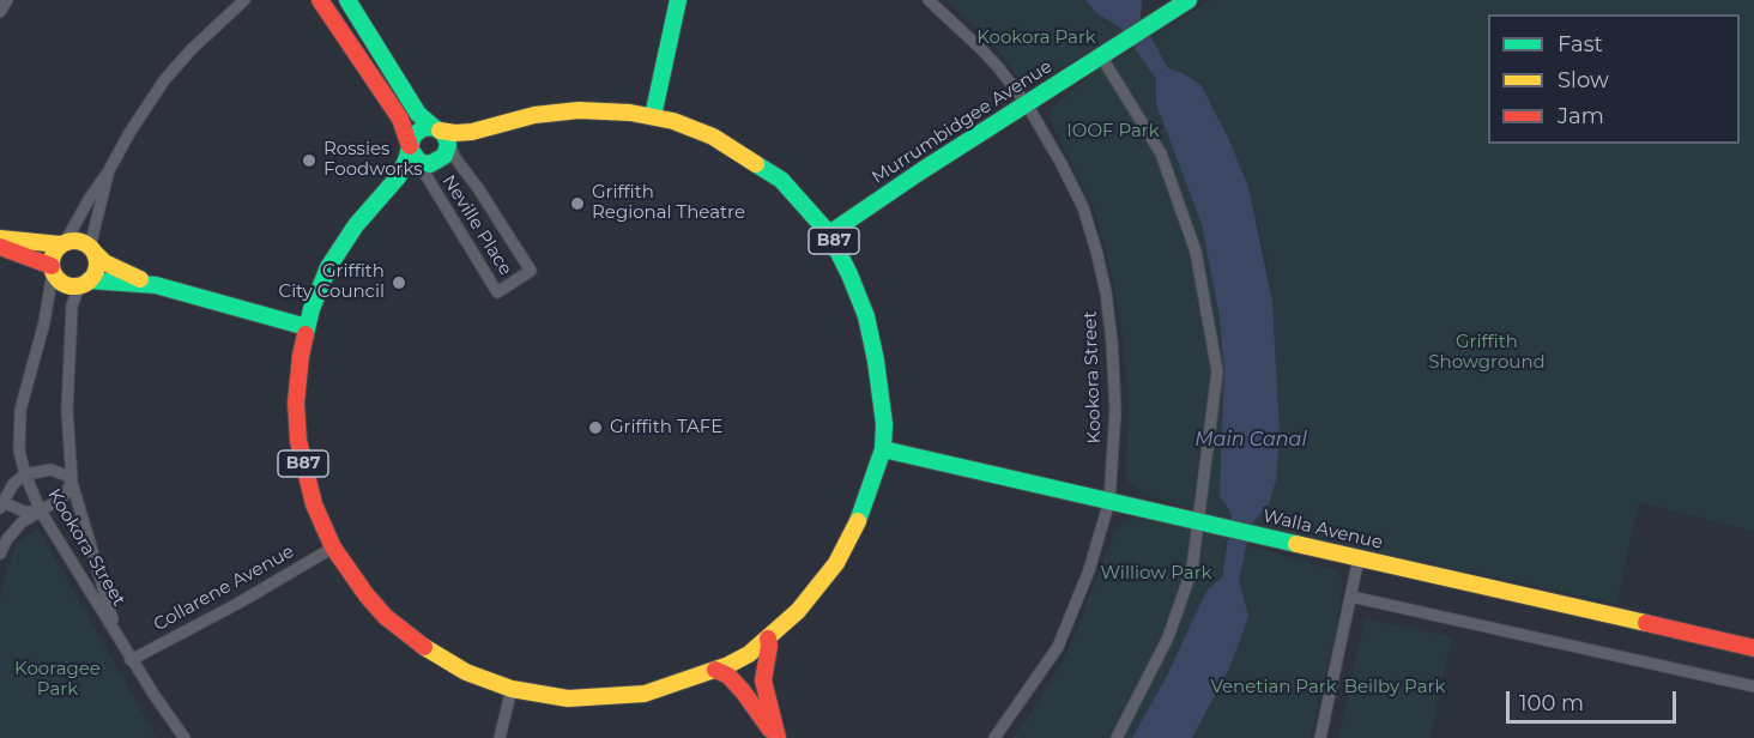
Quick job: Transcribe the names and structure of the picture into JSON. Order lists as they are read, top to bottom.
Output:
{
  "streets": {
    "main road": ["Murrumbidgee Avenue", "B87", "Walla Avenue"],
    "street": ["Neville Place", "Kookora Street", "Collarene Avenue"]
  },
  "crossings": [
    ["Murrumbidgee Avenue", "B87"],
    ["Murrumbidgee Avenue", "Kookora Street"],
    ["Neville Place", "B87"],
    ["B87", "Walla Avenue"],
    ["B87", "Collarene Avenue"],
    ["Kookora Street", "Walla Avenue"],
    ["Kookora Street", "Collarene Avenue"]
  ],
  "water": ["Main Canal"],
  "parks": [
    "Kookora Park",
    "IOOF Park",
    "Griffith Showground",
    "Williow Park",
    "Kooragee Park",
    "Venetian Park",
    "Beilby Park"
  ],
  "places": [
    "Rossies Foodworks",
    "Griffith Regional Theatre",
    "Griffith City Council",
    "Griffith TAFE"
  ],
  "legend": ["Fast", "Slow", "Jam"],
  "scale_bar": "100 m"
}
